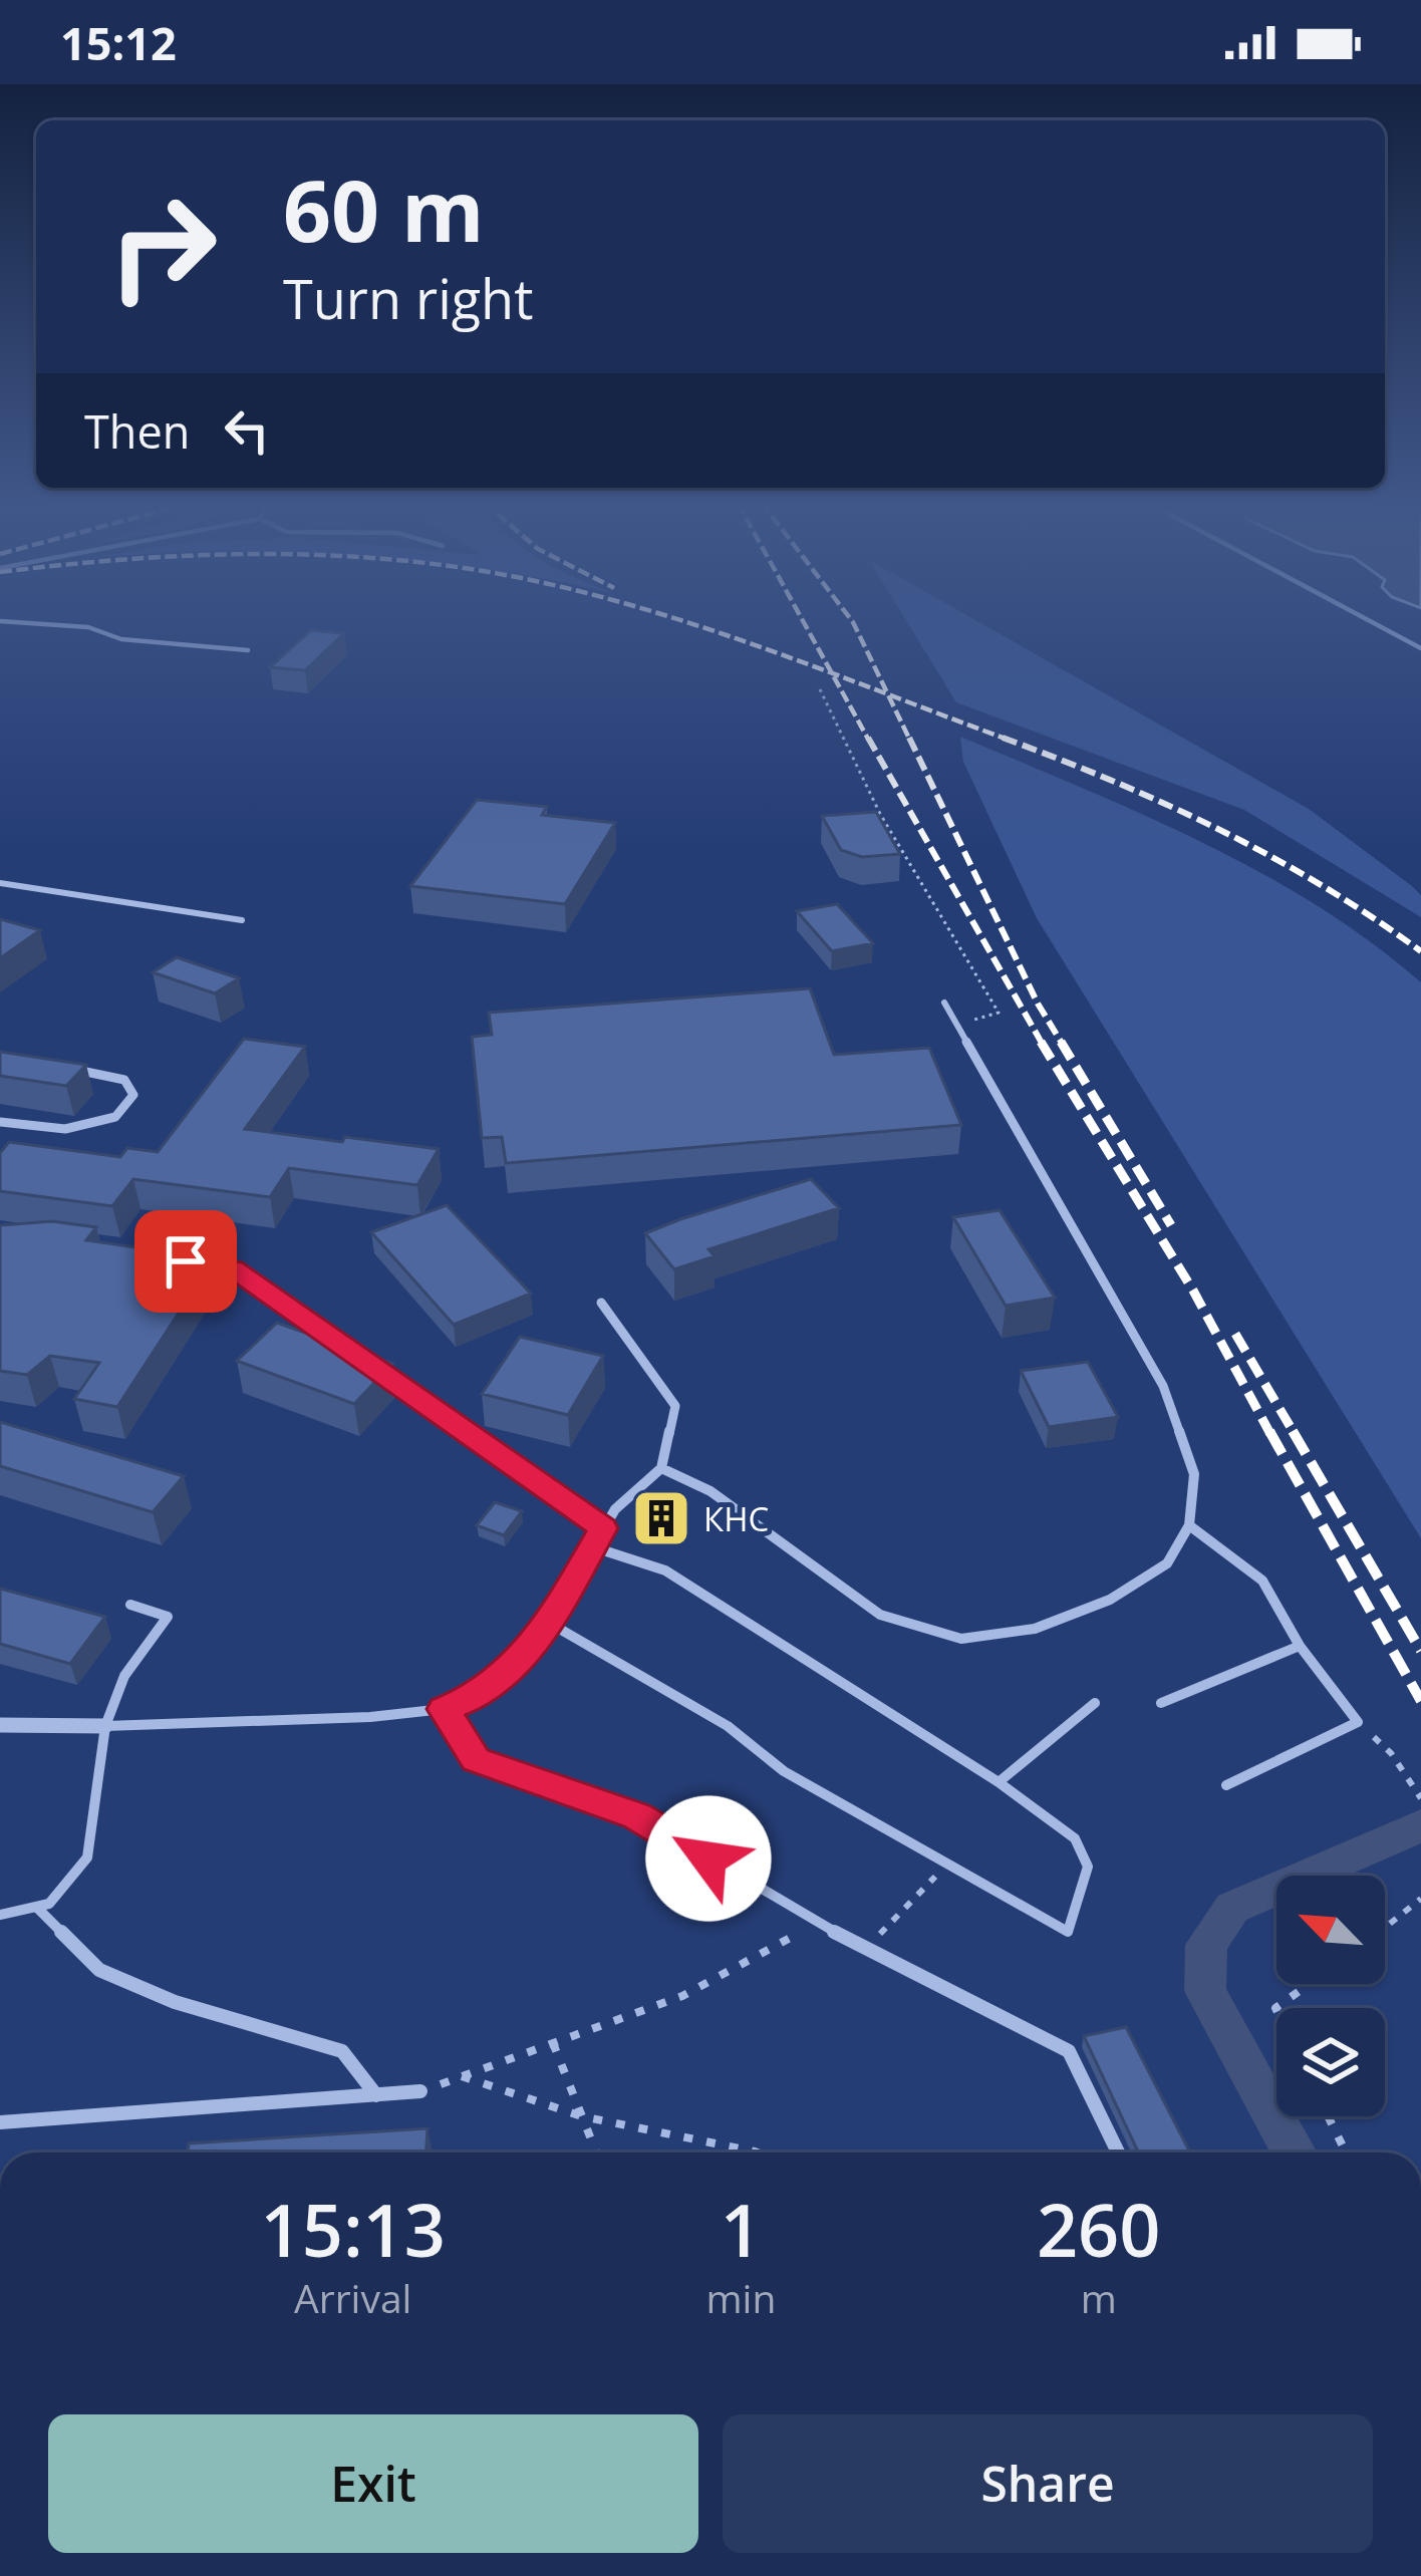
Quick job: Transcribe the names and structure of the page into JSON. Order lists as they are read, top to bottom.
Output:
{
  "places": {
    "building": ["КНС"]
  },
  "north": "top left",
  "page": {
    "status": "15:12",
    "turn": ["60 m", "Turn right"],
    "then": "Then",
    "eta": [
      "15:13",
      "Arrival",
      "1",
      "min",
      "260",
      "m"
    ],
    "buttons": ["Exit", "Share"]
  }
}
